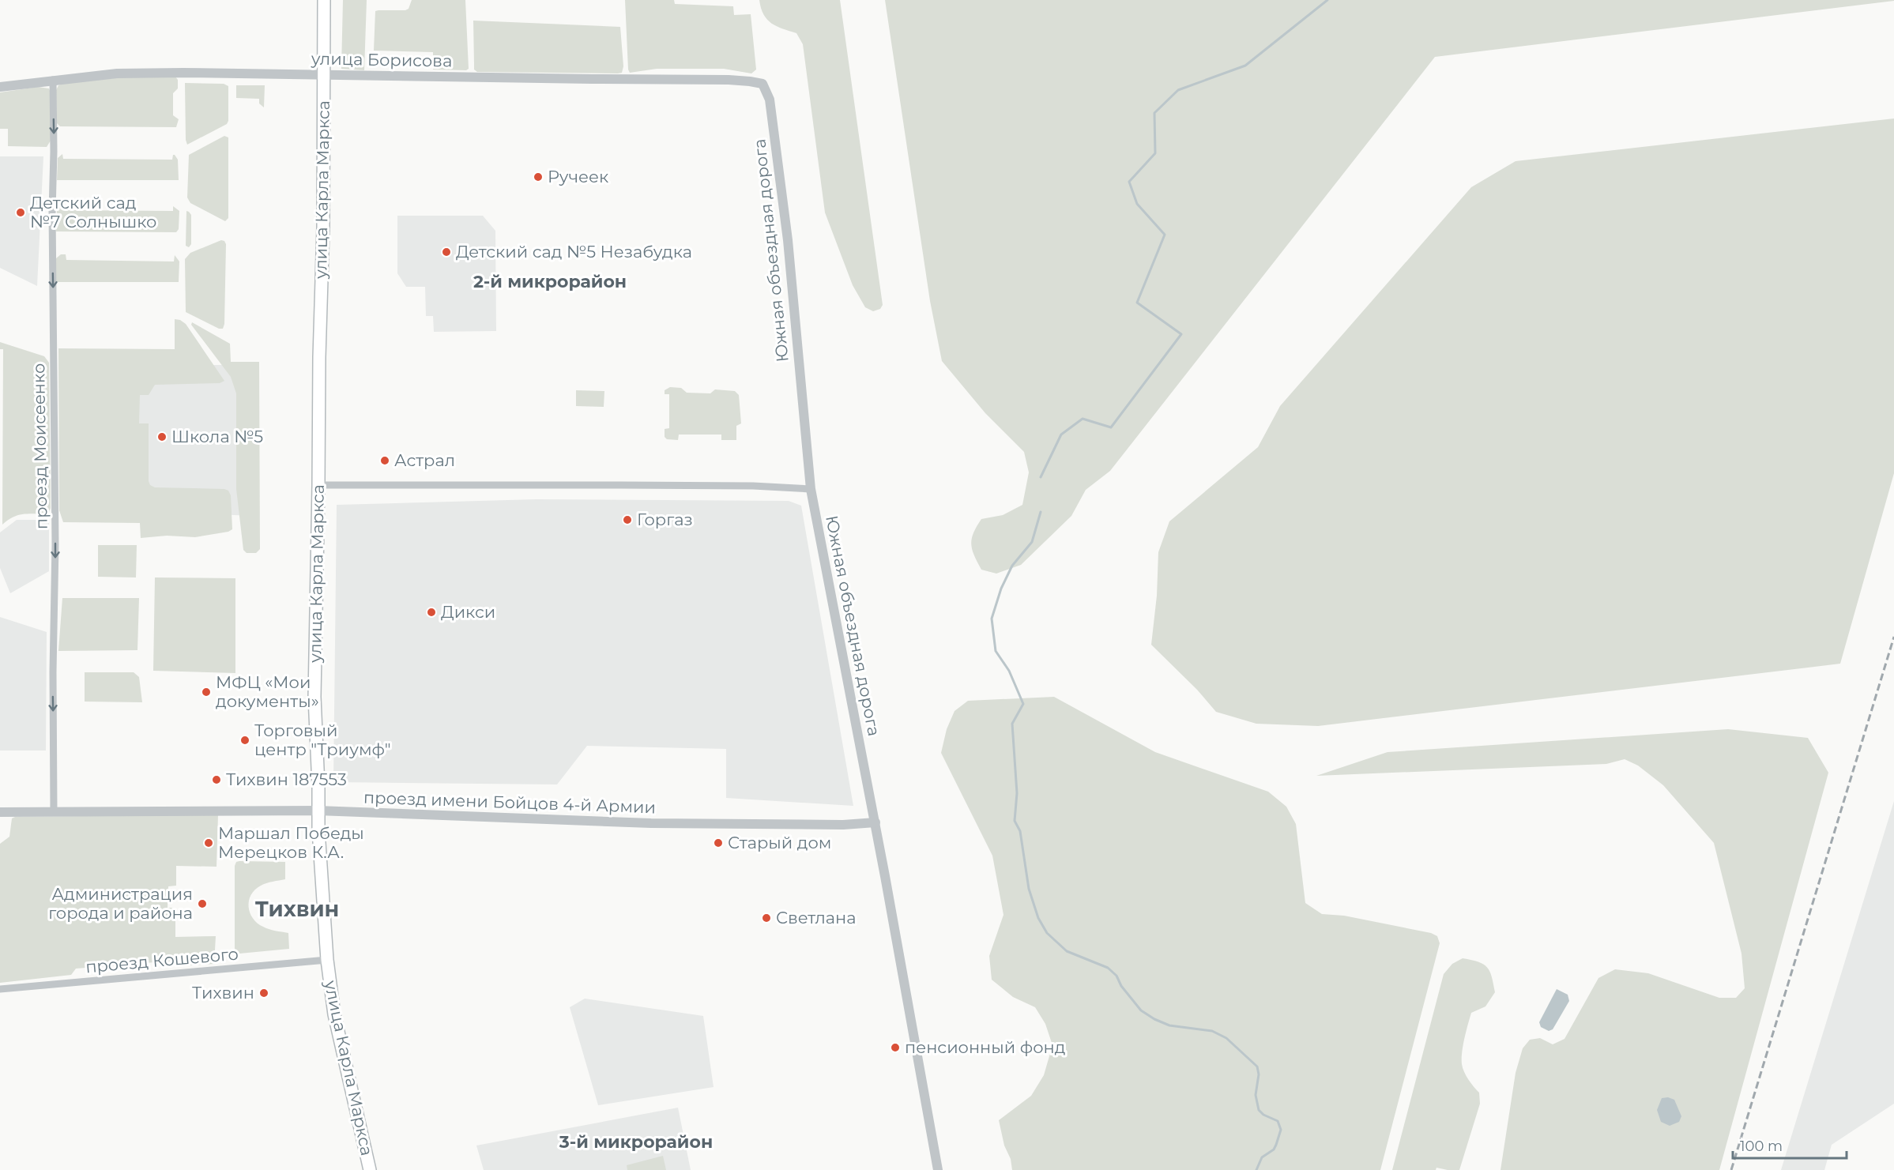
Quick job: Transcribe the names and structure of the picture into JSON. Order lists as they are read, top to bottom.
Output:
{
  "streets": {
    "main road": ["улица Карла Маркса"],
    "street": [
      "улица Борисова",
      "Южная объездная дорога",
      "проезд Моисеенко",
      "проезд имени Бойцов 4-й Армии",
      "проезд Кошевого"
    ]
  },
  "crossings": [
    ["улица Борисова", "улица Карла Маркса"],
    ["улица Борисова", "Южная объездная дорога"],
    ["улица Борисова", "проезд Моисеенко"],
    ["улица Карла Маркса", "проезд имени Бойцов 4-й Армии"],
    ["улица Карла Маркса", "проезд Кошевого"],
    ["Южная объездная дорога", "проезд имени Бойцов 4-й Армии"],
    ["проезд Моисеенко", "проезд имени Бойцов 4-й Армии"]
  ],
  "one_way": ["проезд Моисеенко"],
  "districts": ["2-й микрорайон", "Тихвин", "3-й микрорайон"],
  "places": [
    "Ручеек",
    "Детский сад №7 Солнышко",
    "Детский сад №5 Незабудка",
    "Школа №5",
    "Астрал",
    "Горгаз",
    "Дикси",
    "МФЦ «Мои документы»",
    "Торговый центр \"Триумф\"",
    "Тихвин 187553",
    "Маршал Победы Мерецков К.А.",
    "Старый дом",
    "Администрация города и района",
    "Светлана",
    "Тихвин",
    "пенсионный фонд"
  ],
  "scale_bar": "100 m"
}
